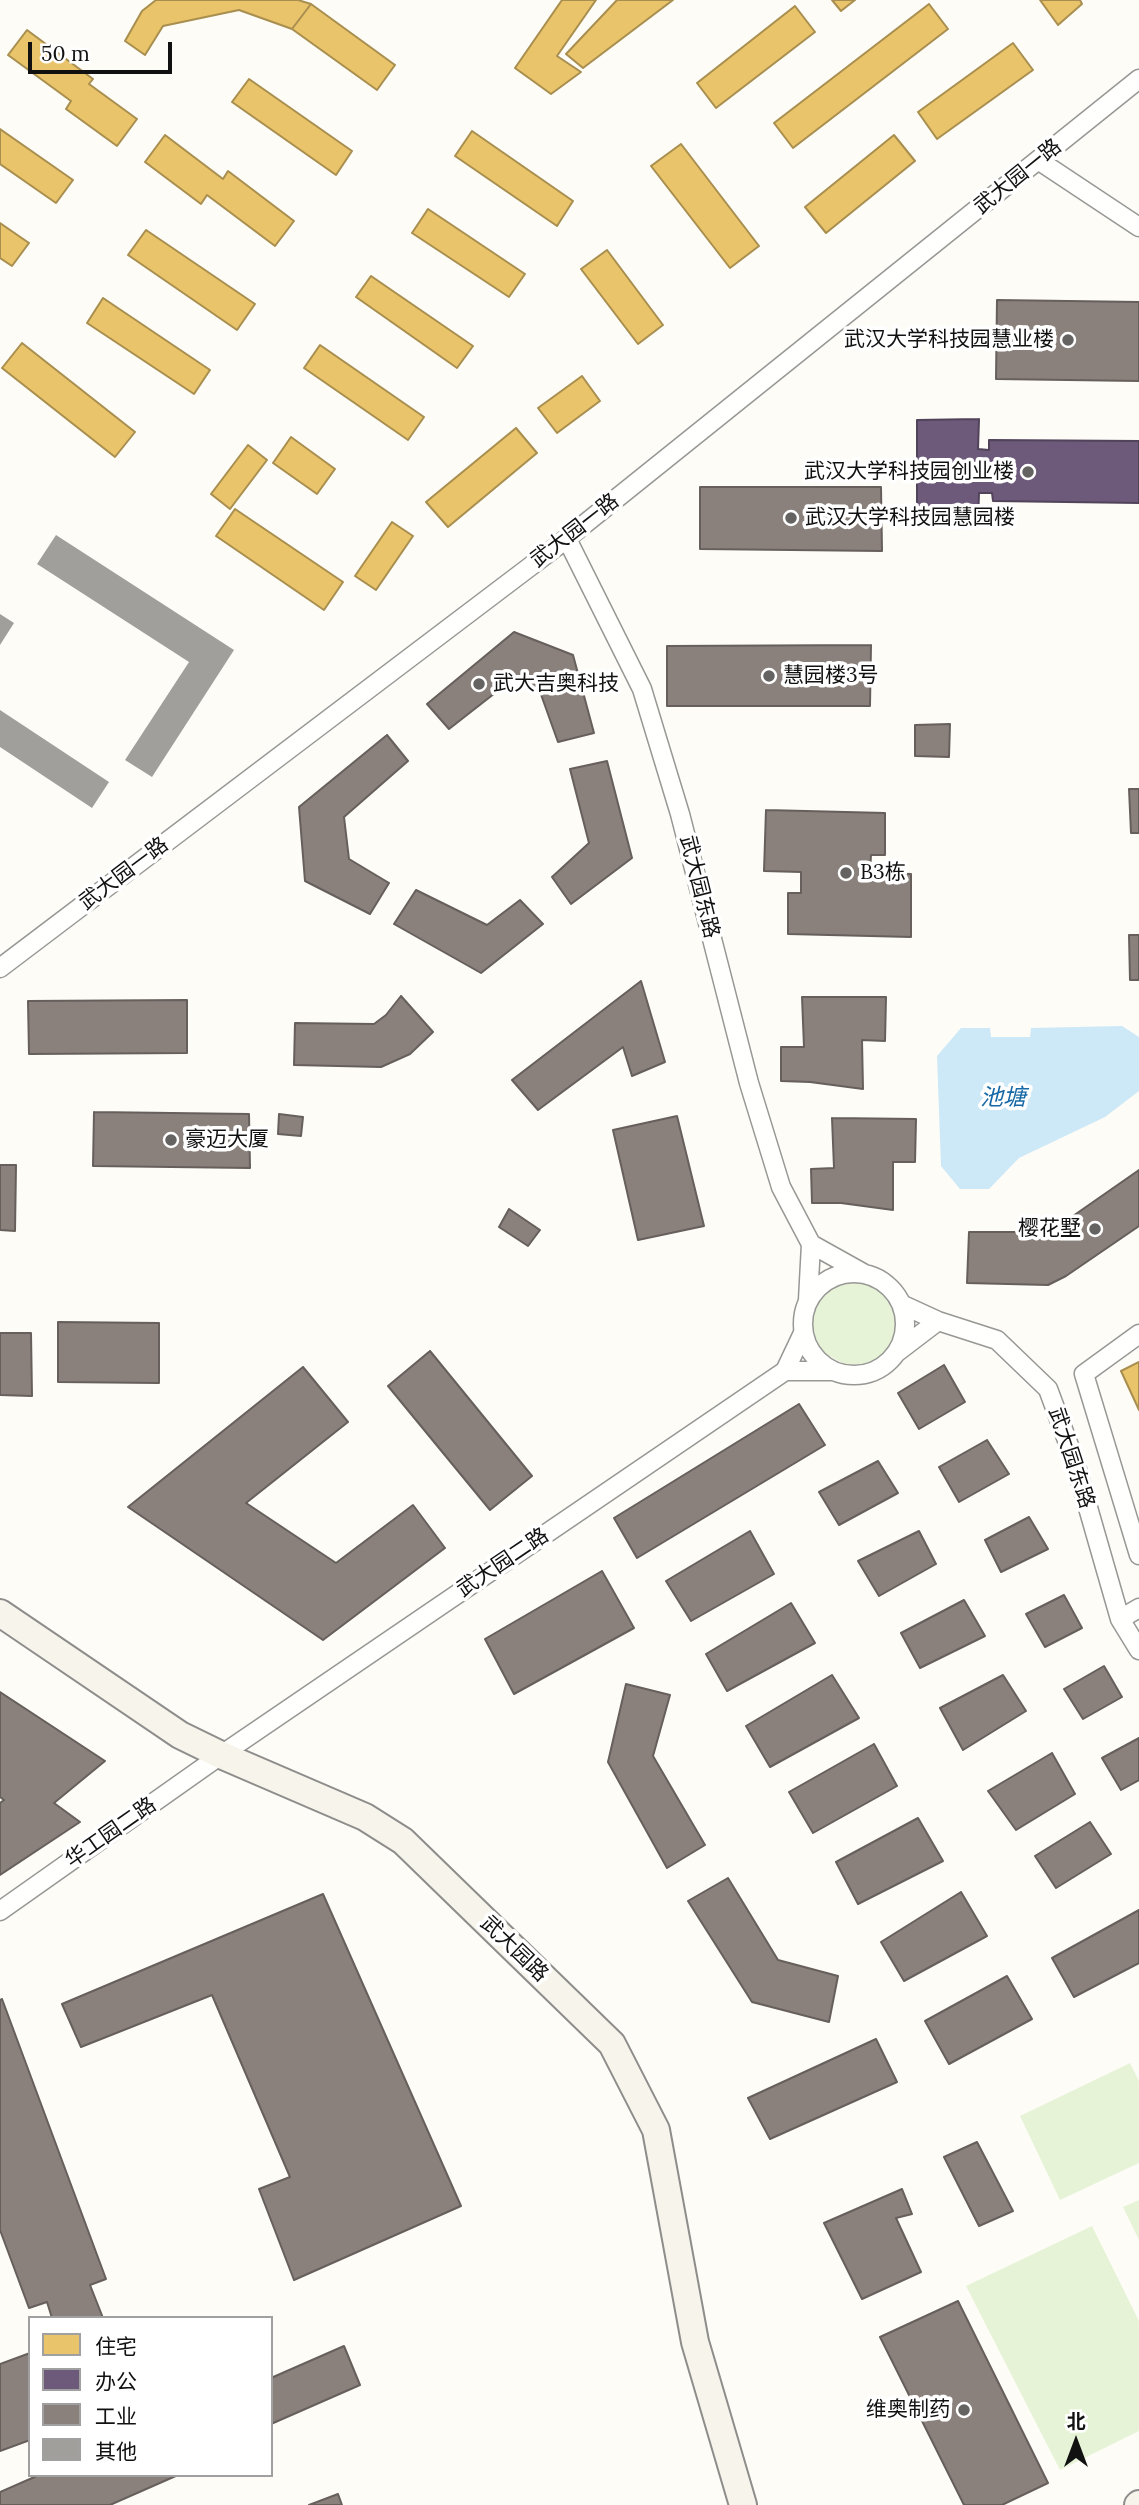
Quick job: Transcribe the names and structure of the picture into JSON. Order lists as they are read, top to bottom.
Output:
{
  "streets": {
    "street": [
      "武大园一路",
      "武大园东路",
      "武大园二路",
      "华工园二路",
      "武大园路"
    ]
  },
  "crossings": [
    ["武大园一路", "武大园东路"],
    ["武大园二路", "华工园二路"],
    ["武大园二路", "武大园路"],
    ["华工园二路", "武大园路"]
  ],
  "water": ["池塘"],
  "places": [
    "武汉大学科技园慧业楼",
    "武汉大学科技园创业楼",
    "武汉大学科技园慧园楼",
    "慧园楼3号",
    "武大吉奥科技",
    "B3栋",
    "豪迈大厦",
    "樱花墅",
    "维奥制药"
  ],
  "legend": [
    "住宅",
    "办公",
    "工业",
    "其他"
  ],
  "scale_bar": "50 m",
  "north": "top"
}
